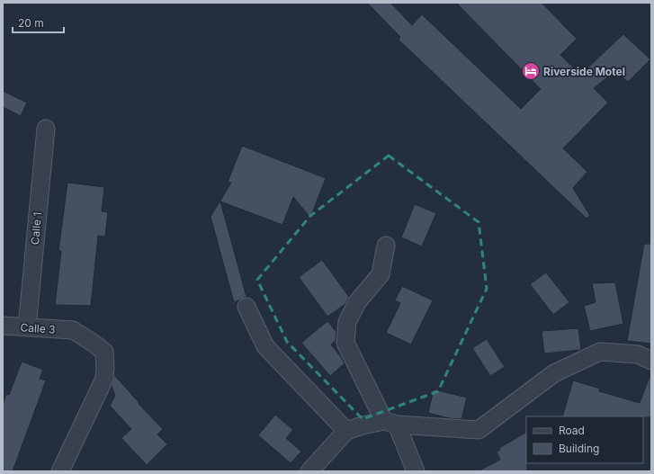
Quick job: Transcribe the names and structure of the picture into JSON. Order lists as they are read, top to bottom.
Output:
{
  "streets": {
    "street": ["Calle 1", "Calle 3"]
  },
  "crossings": [
    ["Calle 1", "Calle 3"]
  ],
  "places": {
    "hotel": ["Riverside Motel"]
  },
  "legend": ["Road", "Building"],
  "scale_bar": "20 m"
}
